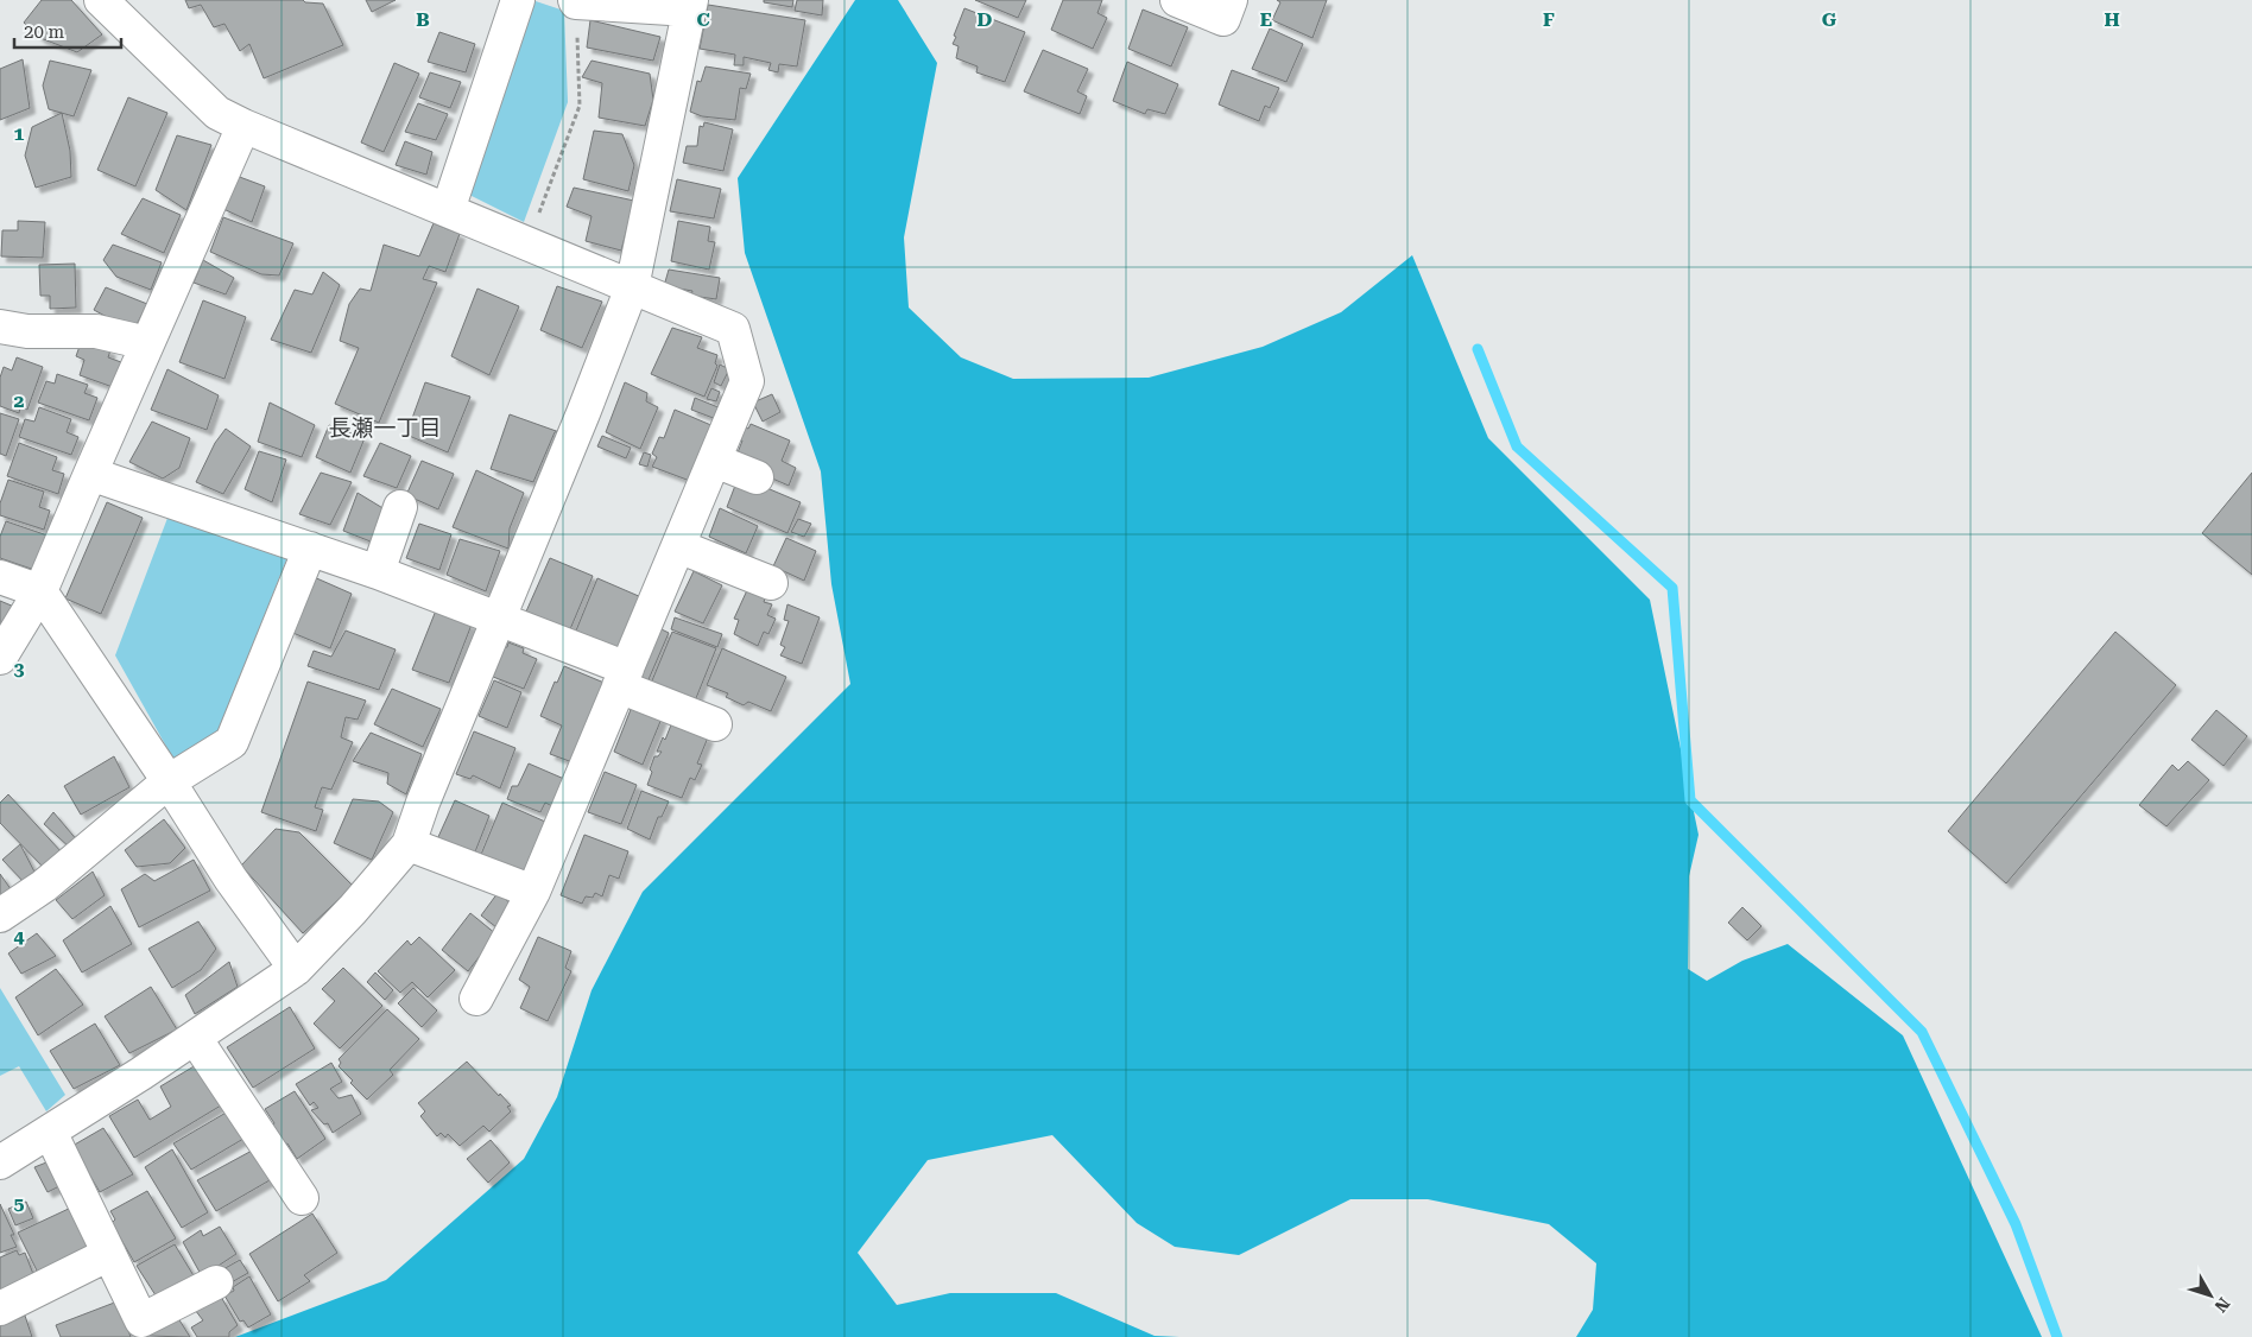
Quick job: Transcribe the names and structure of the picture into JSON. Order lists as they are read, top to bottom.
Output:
{
  "districts": ["長瀬一丁目"],
  "scale_bar": "20 m",
  "north": "bottom right",
  "grid": {
    "columns": [
      "B",
      "C",
      "D",
      "E",
      "F",
      "G",
      "H"
    ],
    "rows": [
      "1",
      "2",
      "3",
      "4",
      "5"
    ]
  }
}
